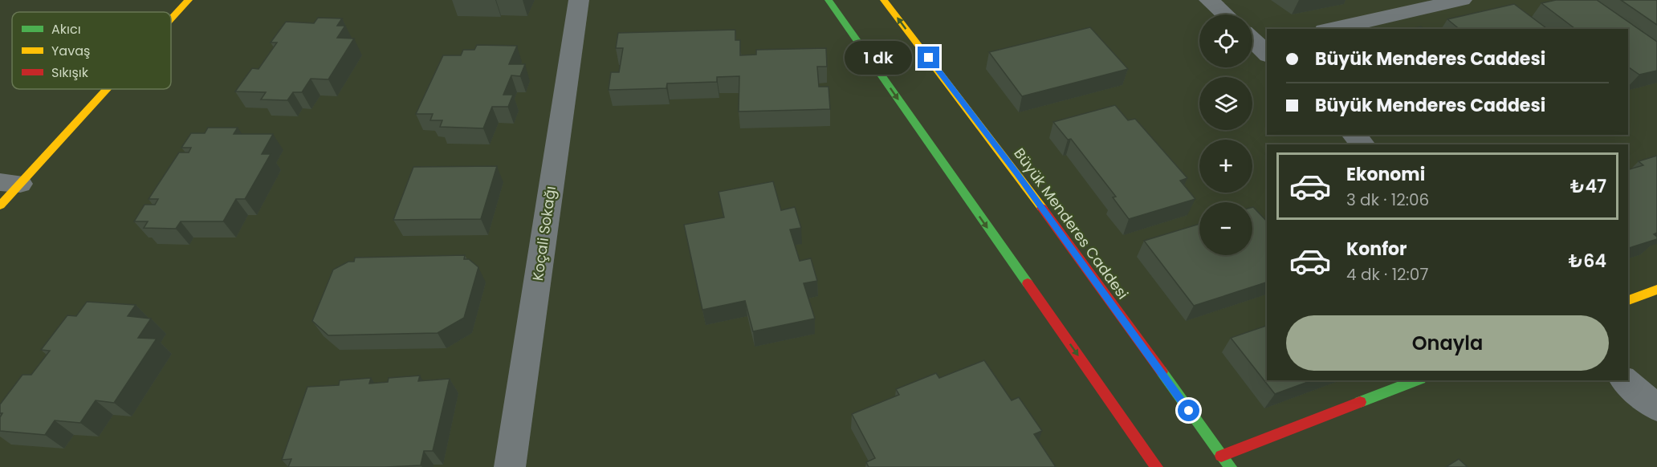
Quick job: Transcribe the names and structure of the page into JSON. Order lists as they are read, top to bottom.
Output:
{
  "streets": {
    "street": ["Büyük Menderes Caddesi", "Koçali Sokağı"]
  },
  "legend": ["Akıcı", "Yavaş", "Sıkışık"],
  "page": {
    "map_buttons": ["+", "−"],
    "banner": ["Büyük Menderes Caddesi", "Büyük Menderes Caddesi"],
    "bubble": "1 dk",
    "list": [
      {
        "name": "Ekonomi",
        "note": "3 dk · 12:06",
        "value": "₺47"
      },
      {
        "name": "Konfor",
        "note": "4 dk · 12:07",
        "value": "₺64"
      }
    ],
    "buttons": "Onayla"
  }
}
